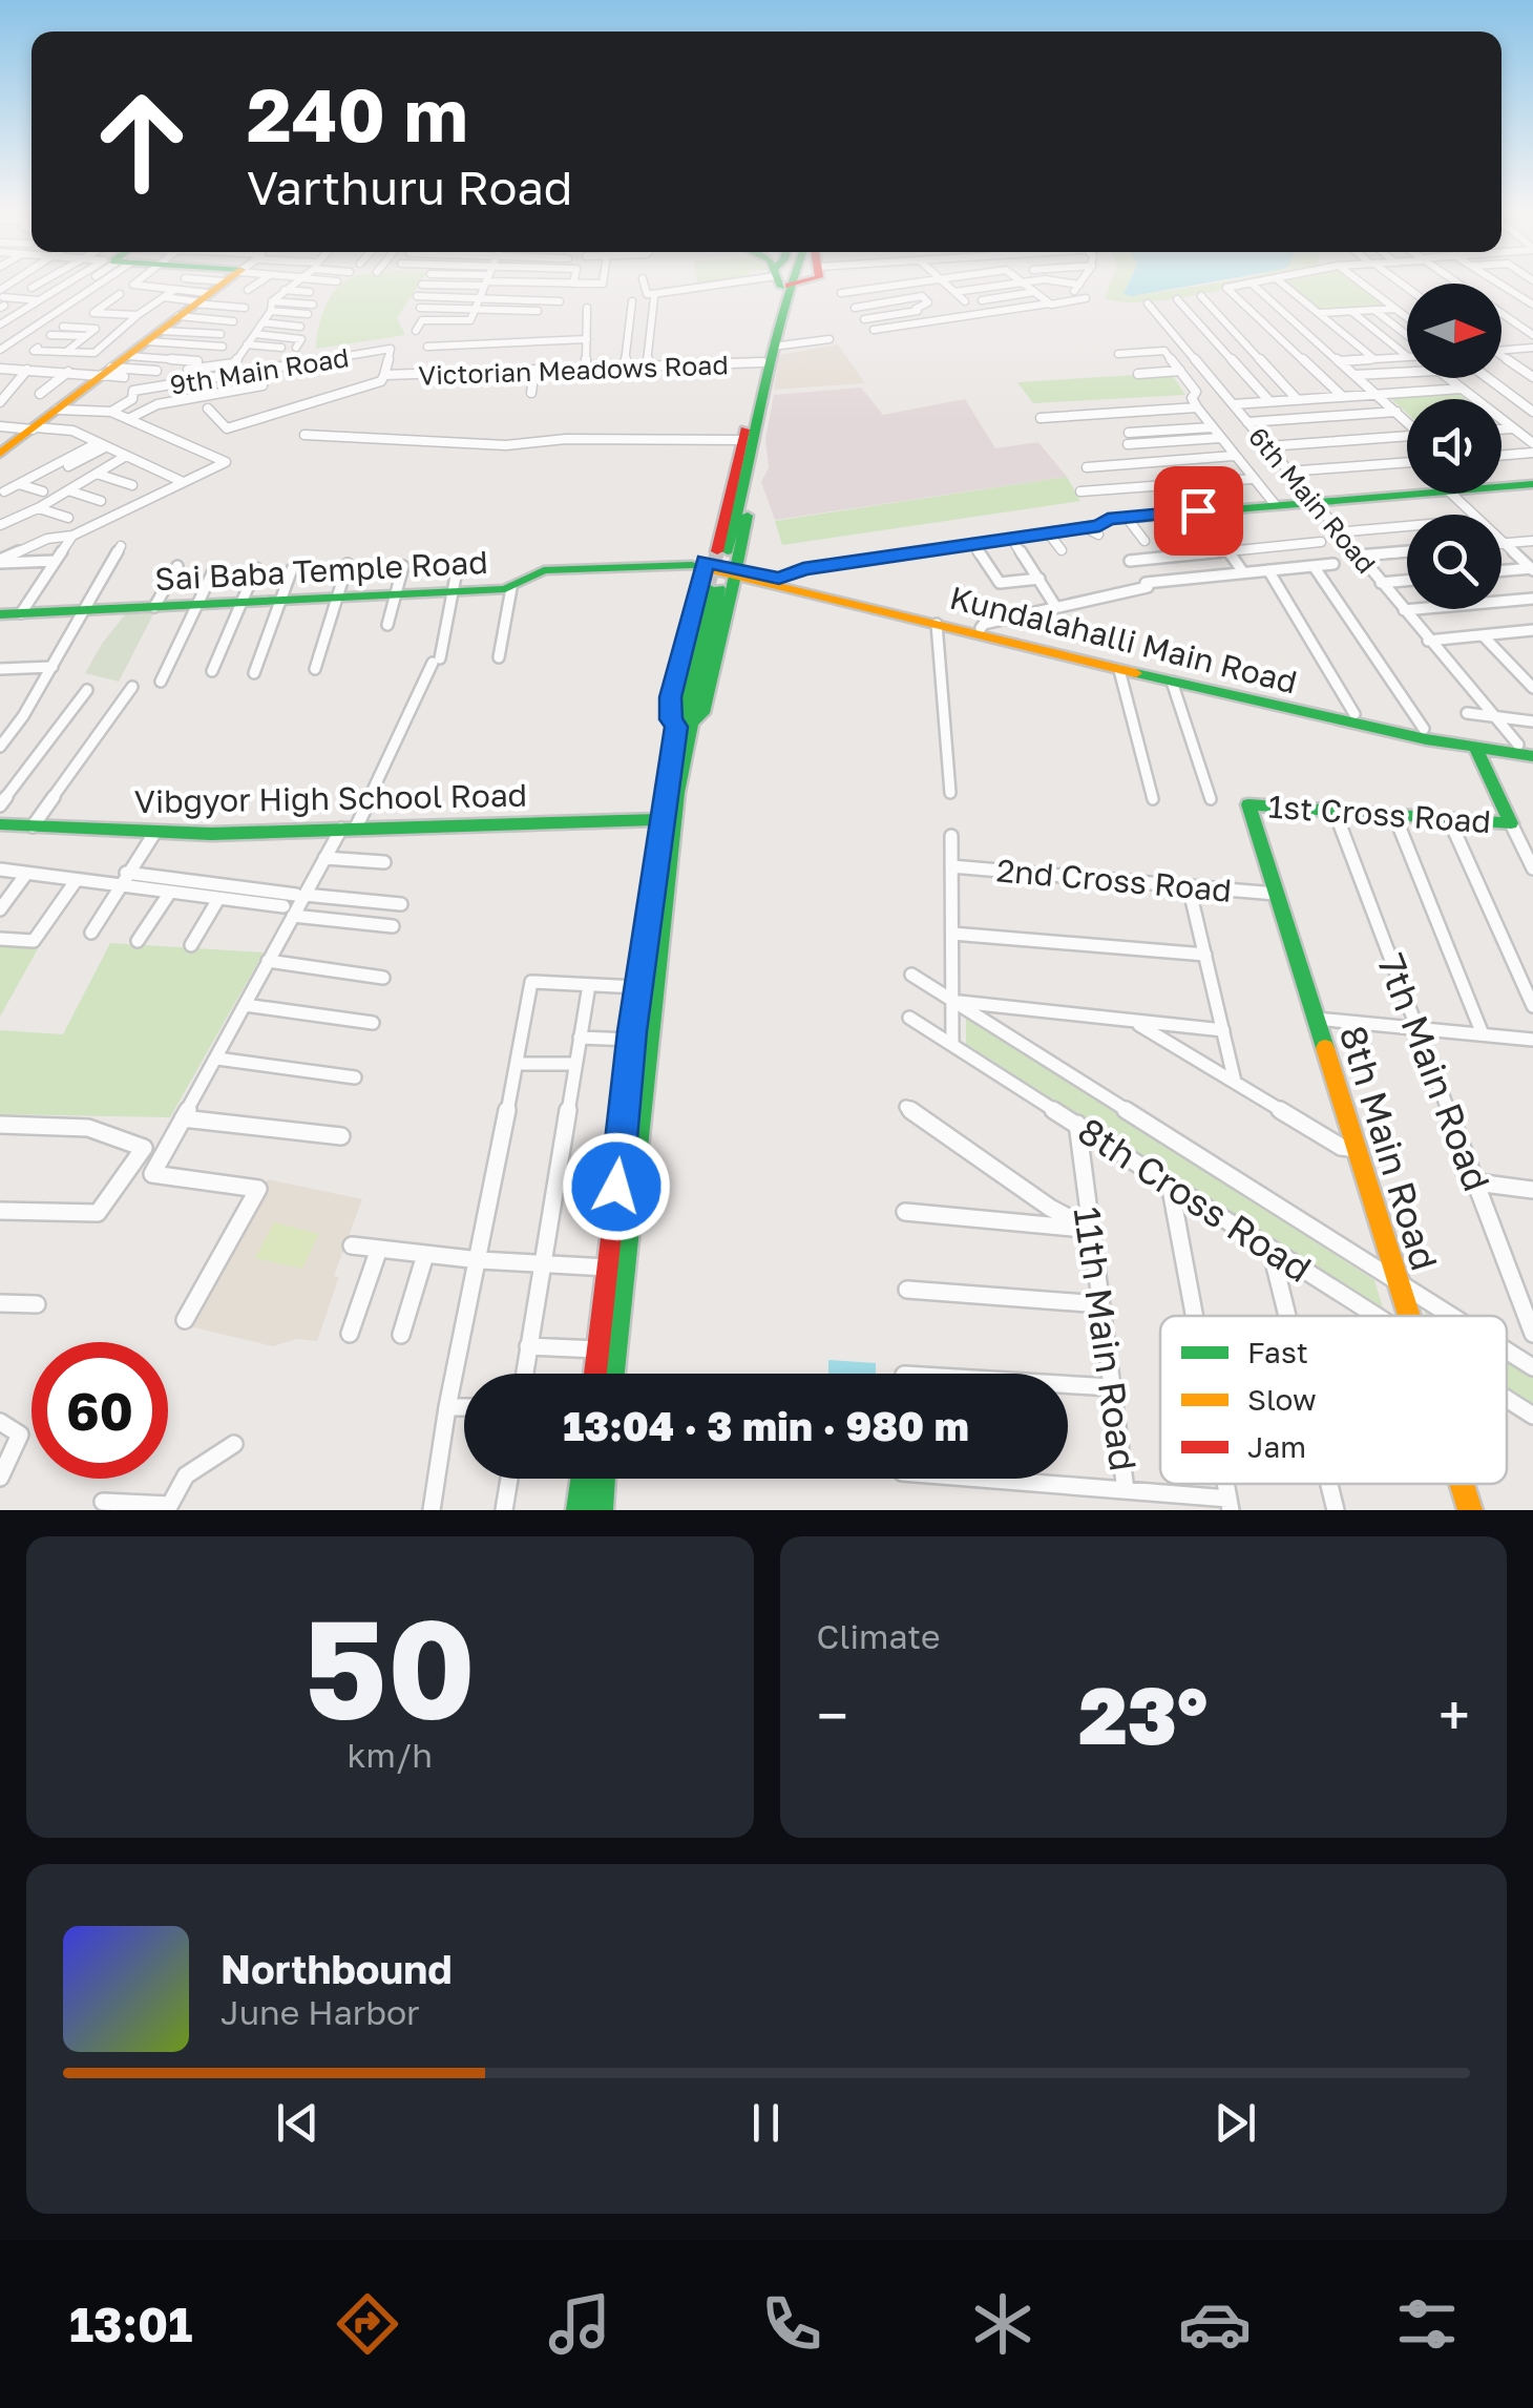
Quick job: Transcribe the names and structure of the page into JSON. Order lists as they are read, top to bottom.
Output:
{
  "streets": {
    "main road": [
      "Sai Baba Temple Road",
      "Kundalahalli Main Road",
      "Vibgyor High School Road",
      "1st Cross Road",
      "8th Main Road"
    ],
    "street": [
      "Victorian Meadows Road",
      "9th Main Road",
      "6th Main Road",
      "2nd Cross Road",
      "7th Main Road",
      "8th Cross Road",
      "11th Main Road"
    ]
  },
  "crossings": [
    ["Victorian Meadows Road", "9th Main Road"],
    ["6th Main Road", "Kundalahalli Main Road"],
    ["Sai Baba Temple Road", "Kundalahalli Main Road"],
    ["1st Cross Road", "7th Main Road"],
    ["1st Cross Road", "8th Main Road"],
    ["2nd Cross Road", "8th Main Road"],
    ["8th Cross Road", "11th Main Road"]
  ],
  "legend": ["Fast", "Slow", "Jam"],
  "north": "right",
  "page": {
    "turn": ["240 m", "Varthuru Road"],
    "limit": "60",
    "trip": "13:04 · 3 min · 980 m",
    "tile": [
      ["50", "km/h"],
      "Climate"
    ],
    "heat": ["−", "23°", "+"],
    "song": ["Northbound", "June Harbor"],
    "tabs": "13:01"
  }
}
